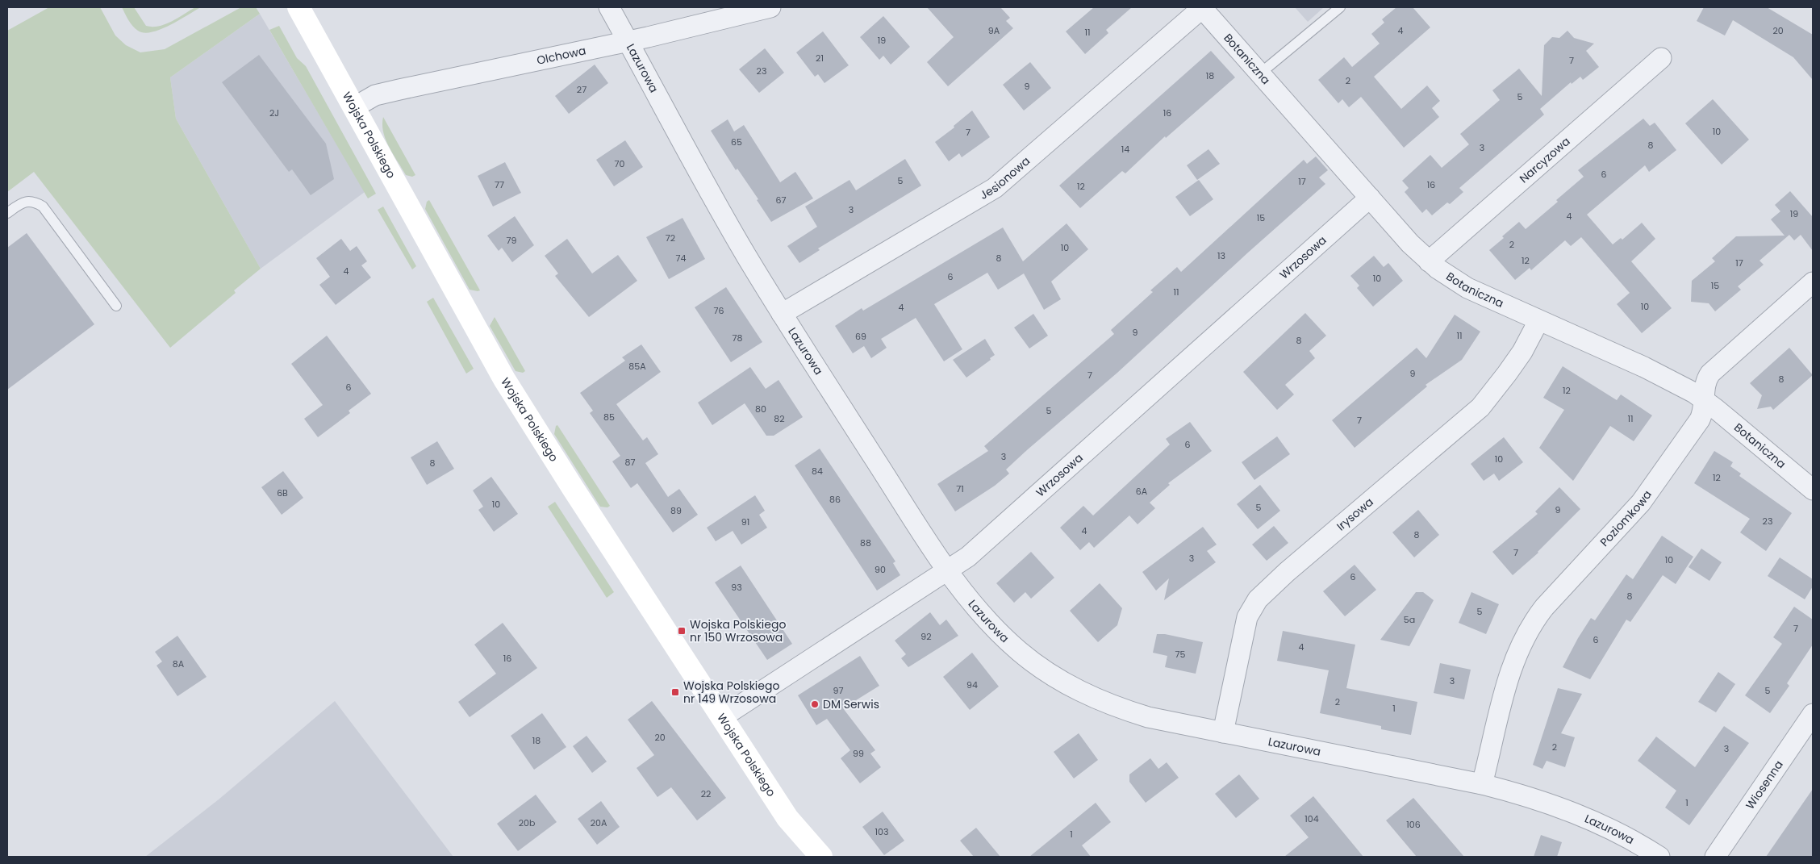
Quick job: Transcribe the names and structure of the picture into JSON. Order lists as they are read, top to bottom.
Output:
{
  "streets": {
    "street": [
      "Olchowa",
      "Botaniczna",
      "Lazurowa",
      "Wojska Polskiego",
      "Narcyzowa",
      "Jesionowa",
      "Wrzosowa",
      "Irysowa",
      "Poziomkowa",
      "Wiosenna"
    ]
  },
  "crossings": [
    ["Olchowa", "Lazurowa"],
    ["Olchowa", "Wojska Polskiego"],
    ["Botaniczna", "Narcyzowa"],
    ["Botaniczna", "Jesionowa"],
    ["Botaniczna", "Wrzosowa"],
    ["Botaniczna", "Irysowa"],
    ["Botaniczna", "Poziomkowa"],
    ["Lazurowa", "Jesionowa"],
    ["Lazurowa", "Wrzosowa"],
    ["Lazurowa", "Irysowa"],
    ["Lazurowa", "Poziomkowa"],
    ["Wojska Polskiego", "Wrzosowa"]
  ],
  "places": {
    "transit": ["Wojska Polskiego nr 150 Wrzosowa", "Wojska Polskiego nr 149 Wrzosowa"],
    "other": ["DM Serwis"]
  },
  "house_numbers": [
    "9A",
    "4",
    "20",
    "11",
    "19",
    "21",
    "7",
    "23",
    "18",
    "2",
    "9",
    "27",
    "5",
    "2J",
    "16",
    "10",
    "7",
    "65",
    "8",
    "3",
    "14",
    "70",
    "6",
    "5",
    "17",
    "77",
    "16",
    "12",
    "67",
    "3",
    "19",
    "4",
    "15",
    "72",
    "79",
    "2",
    "10",
    "13",
    "74",
    "8",
    "12",
    "17",
    "4",
    "6",
    "10",
    "15",
    "11",
    "10",
    "4",
    "76",
    "9",
    "11",
    "69",
    "78",
    "8",
    "85A",
    "9",
    "7",
    "8",
    "6",
    "12",
    "80",
    "5",
    "85",
    "82",
    "11",
    "7",
    "6",
    "3",
    "10",
    "87",
    "8",
    "84",
    "12",
    "71",
    "6A",
    "6B",
    "86",
    "10",
    "5",
    "9",
    "89",
    "23",
    "91",
    "4",
    "8",
    "88",
    "7",
    "3",
    "10",
    "90",
    "6",
    "93",
    "8",
    "5",
    "5a",
    "7",
    "92",
    "6",
    "4",
    "75",
    "16",
    "8A",
    "3",
    "94",
    "97",
    "5",
    "2",
    "1",
    "20",
    "18",
    "2",
    "3",
    "99",
    "22",
    "1",
    "104",
    "20b",
    "20A",
    "106",
    "103",
    "1"
  ]
}
